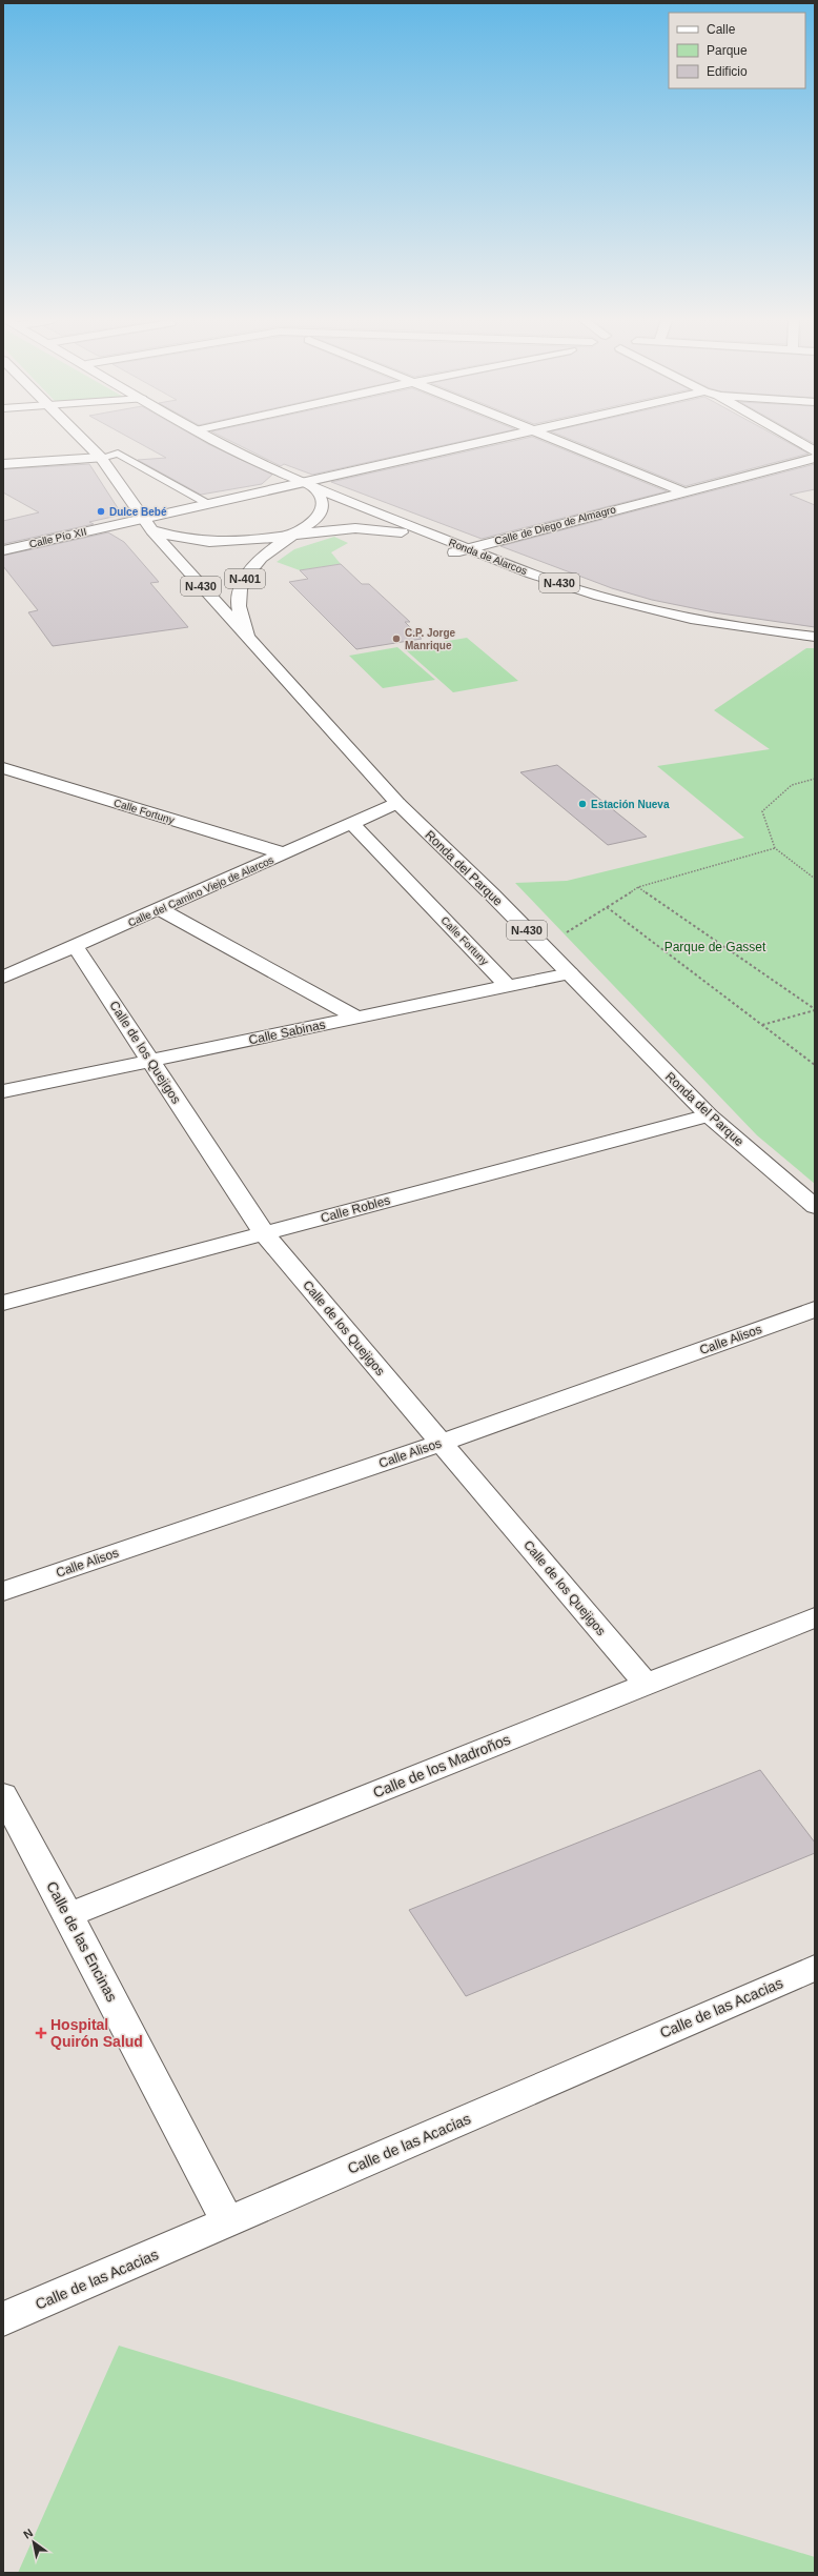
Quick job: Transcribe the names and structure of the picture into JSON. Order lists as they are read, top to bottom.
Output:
{
  "streets": {
    "main road": [
      "Calle de Diego de Almagro",
      "Calle Pío XII",
      "Ronda de Alarcos",
      "N-401",
      "N-430",
      "Calle Fortuny",
      "Ronda del Parque",
      "Calle del Camino Viejo de Alarcos",
      "Calle Sabinas",
      "Calle de los Quejigos",
      "Calle Robles",
      "Calle Alisos",
      "Calle de los Madroños",
      "Calle de las Encinas",
      "Calle de las Acacias"
    ]
  },
  "crossings": [
    ["Calle de Diego de Almagro", "Ronda de Alarcos"],
    ["Calle Pío XII", "Ronda de Alarcos"],
    ["Calle Pío XII", "Ronda del Parque"],
    ["Ronda de Alarcos", "Ronda del Parque"],
    ["Calle Fortuny", "Calle del Camino Viejo de Alarcos"],
    ["Calle Fortuny", "Calle Sabinas"],
    ["Ronda del Parque", "Calle del Camino Viejo de Alarcos"],
    ["Ronda del Parque", "Calle Sabinas"],
    ["Ronda del Parque", "Calle Robles"],
    ["Calle del Camino Viejo de Alarcos", "Calle de los Quejigos"],
    ["Calle Sabinas", "Calle de los Quejigos"],
    ["Calle de los Quejigos", "Calle Robles"],
    ["Calle de los Quejigos", "Calle Alisos"],
    ["Calle de los Quejigos", "Calle de los Madroños"],
    ["Calle de los Madroños", "Calle de las Encinas"],
    ["Calle de las Encinas", "Calle de las Acacias"]
  ],
  "parks": ["Parque de Gasset"],
  "places": {
    "other": ["Dulce Bebé", "C.P. Jorge Manrique", "Estación Nueva"],
    "health": ["Hospital Quirón Salud"]
  },
  "legend": ["Calle", "Parque", "Edificio"],
  "north": "top left"
}
